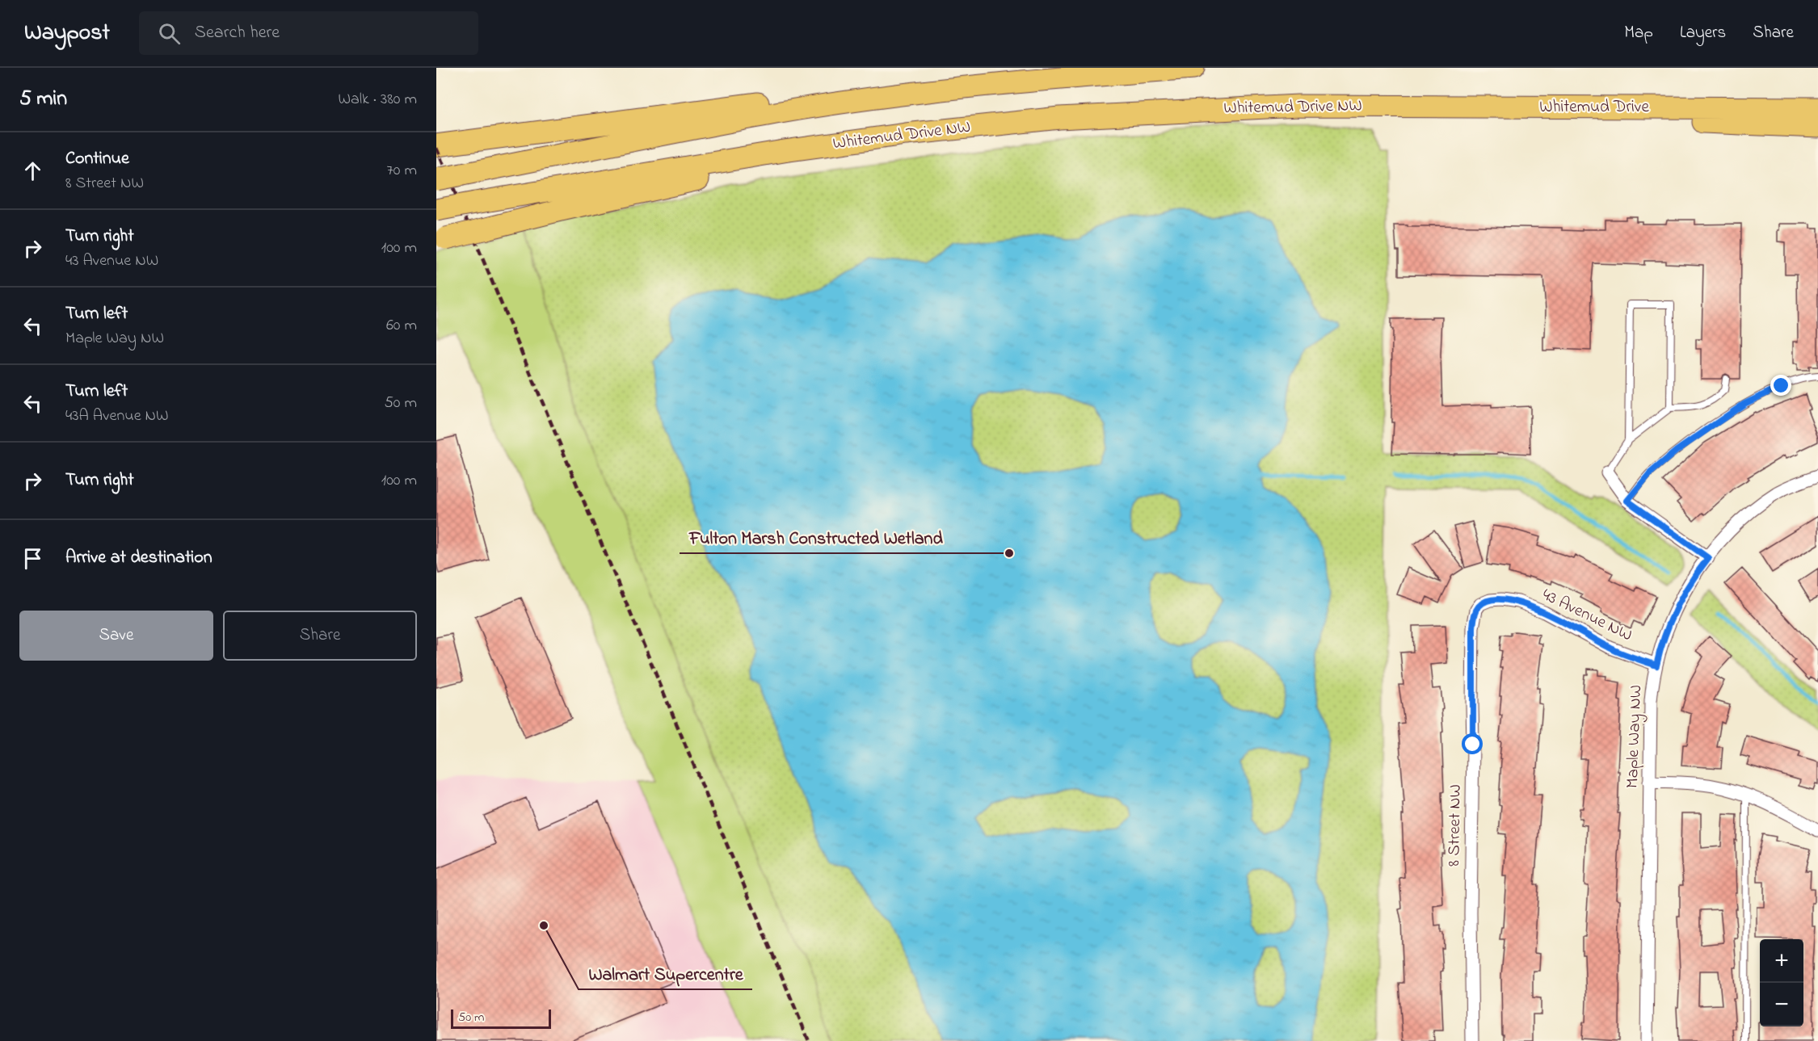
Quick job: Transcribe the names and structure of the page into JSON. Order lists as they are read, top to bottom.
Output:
{
  "streets": {
    "highway": ["Whitemud Drive NW", "Whitemud Drive"],
    "street": ["43 Avenue NW", "Maple Way NW", "8 Street NW"]
  },
  "crossings": [
    ["Whitemud Drive NW", "Whitemud Drive"],
    ["43 Avenue NW", "Maple Way NW"],
    ["43 Avenue NW", "8 Street NW"]
  ],
  "places": ["Fulton Marsh Constructed Wetland", "Walmart Supercentre"],
  "scale_bar": "50 m",
  "page": {
    "header": "Waypost",
    "search": "Search here",
    "nav": ["Map", "Layers", "Share"],
    "heading": ["5 min", "Walk · 380 m"],
    "list": [
      ["Continue", "8 Street NW", "70 m"],
      ["Turn right", "43 Avenue NW", "100 m"],
      ["Turn left", "Maple Way NW", "60 m"],
      ["Turn left", "43A Avenue NW", "50 m"],
      ["Turn right", "100 m"],
      "Arrive at destination"
    ],
    "buttons": ["Save", "Share"],
    "map_buttons": ["+", "−"],
    "scale": "50 m"
  }
}
